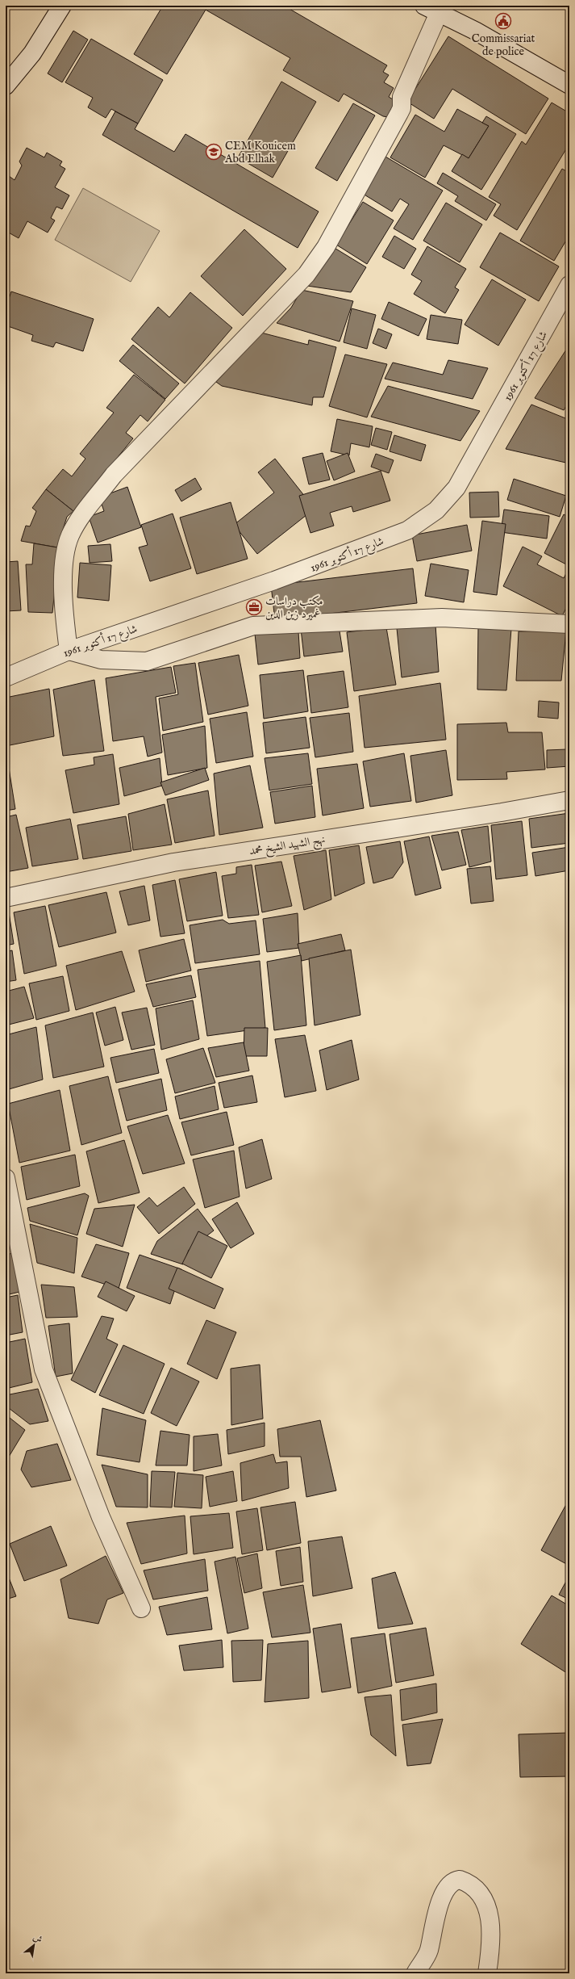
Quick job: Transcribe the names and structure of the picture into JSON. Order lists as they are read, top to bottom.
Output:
{
  "streets": {
    "street": ["شارع 17 أكتوبر 1961", "نهج الشهيد الشيخ محمد"]
  },
  "places": {
    "public building": ["Commissariat de police"],
    "school or university": ["CEM Kouicem Abd Elhak"],
    "office": ["مكتب دراسات غميرد زين الدين"]
  },
  "north": "top right"
}
